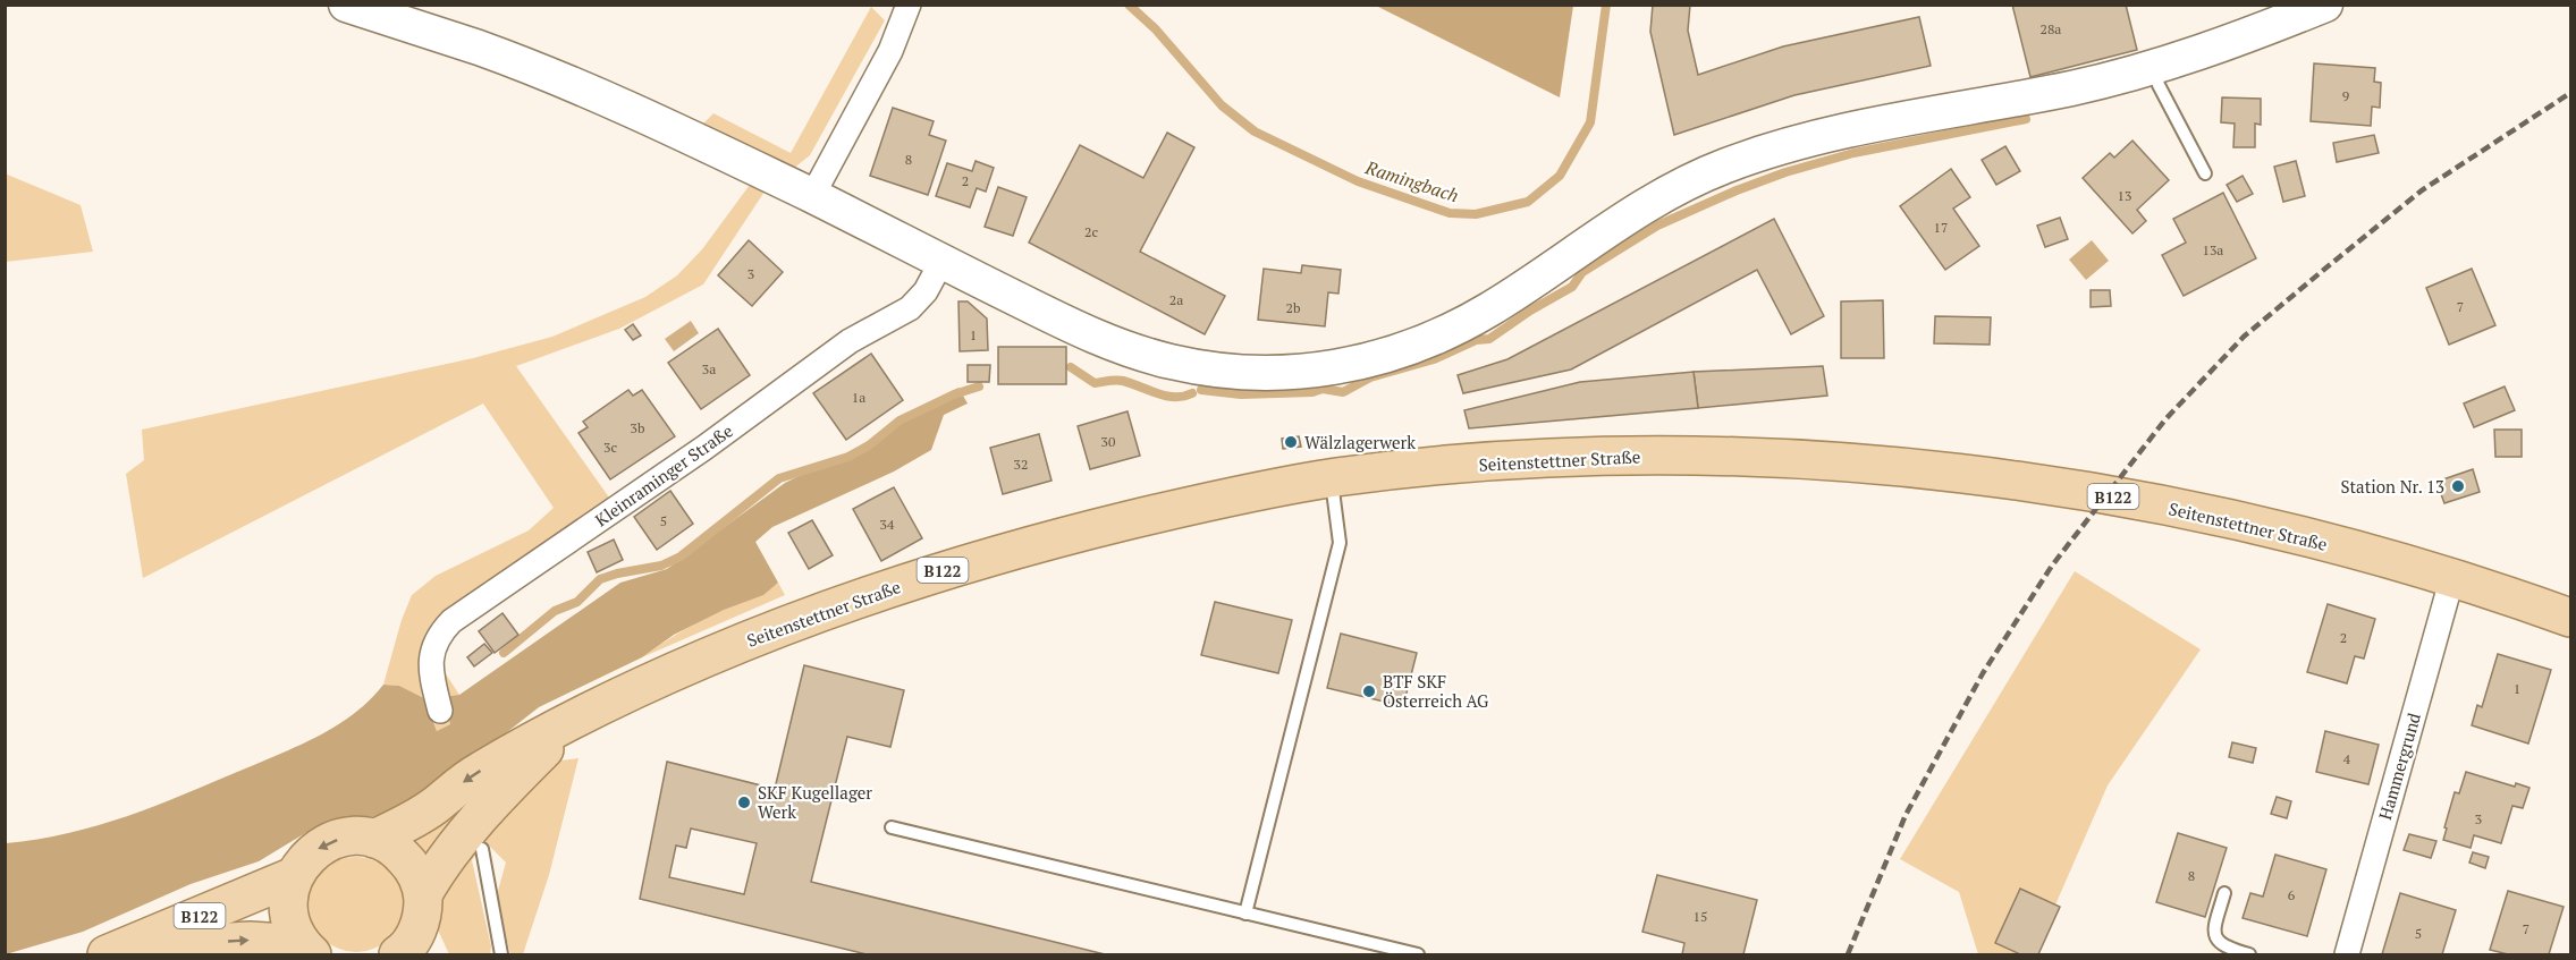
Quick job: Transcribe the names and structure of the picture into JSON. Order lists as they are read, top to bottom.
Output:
{
  "streets": {
    "main road": ["Seitenstettner Straße", "B122"],
    "street": ["Kleinraminger Straße", "Hammergrund"]
  },
  "crossings": [
    ["Seitenstettner Straße", "B122"],
    ["Seitenstettner Straße", "Hammergrund"]
  ],
  "water": ["Ramingbach"],
  "places": [
    "Wälzlagerwerk",
    "Station Nr. 13",
    "BTF SKF Österreich AG",
    "SKF Kugellager Werk"
  ],
  "house_numbers": [
    "28a",
    "9",
    "8",
    "2",
    "13",
    "17",
    "2c",
    "13a",
    "3",
    "2a",
    "7",
    "2b",
    "1",
    "3a",
    "1a",
    "3b",
    "30",
    "3c",
    "32",
    "5",
    "34",
    "2",
    "1",
    "4",
    "3",
    "8",
    "6",
    "15",
    "7",
    "5"
  ]
}
